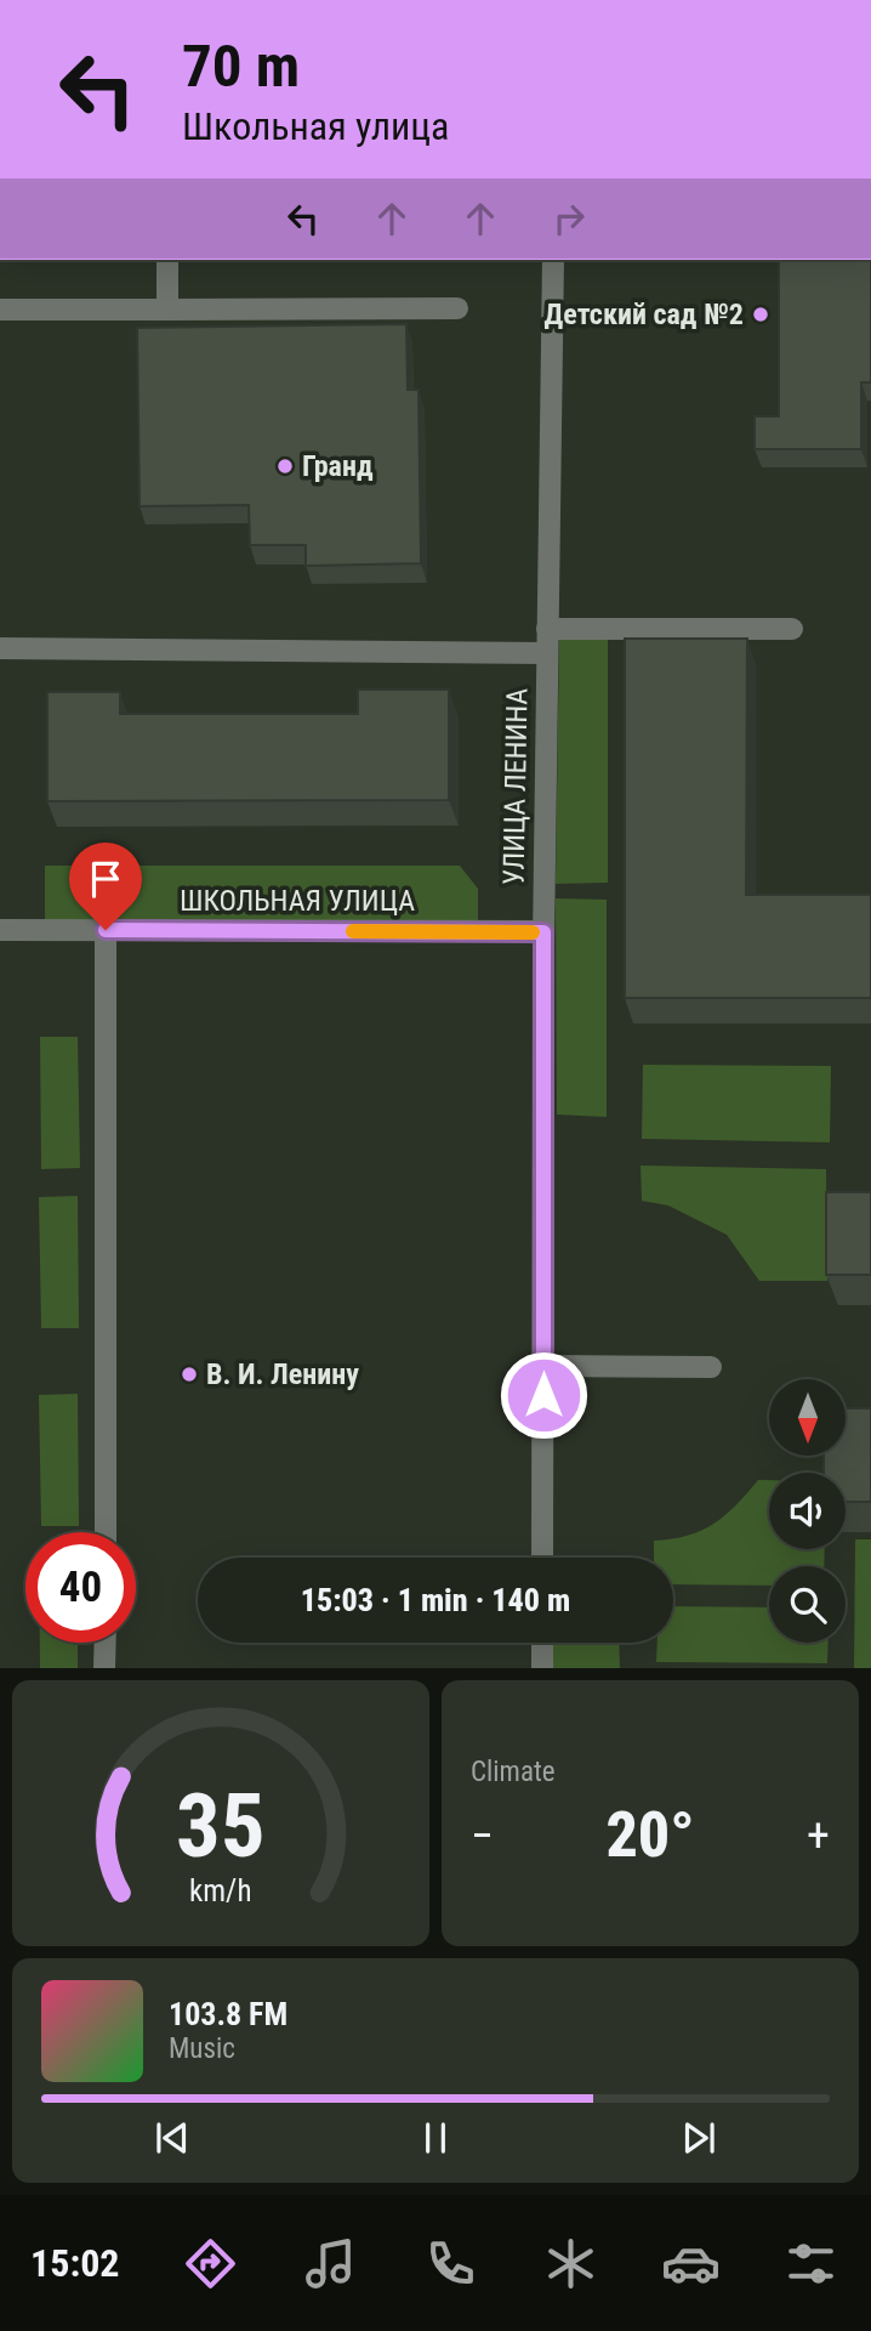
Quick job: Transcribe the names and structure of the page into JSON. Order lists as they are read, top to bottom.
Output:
{
  "streets": {
    "street": ["УЛИЦА ЛЕНИНА", "ШКОЛЬНАЯ УЛИЦА"]
  },
  "crossings": [
    ["УЛИЦА ЛЕНИНА", "ШКОЛЬНАЯ УЛИЦА"]
  ],
  "places": ["Детский сад №2", "Гранд", "В. И. Ленину"],
  "north": "bottom",
  "page": {
    "turn": ["70 m", "Школьная улица"],
    "limit": "40",
    "trip": "15:03 · 1 min · 140 m",
    "tile": "Climate",
    "heat": ["−", "20°", "+"],
    "song": ["103.8 FM", "Music"],
    "tabs": "15:02",
    "gauge": ["35", "km/h"]
  }
}
